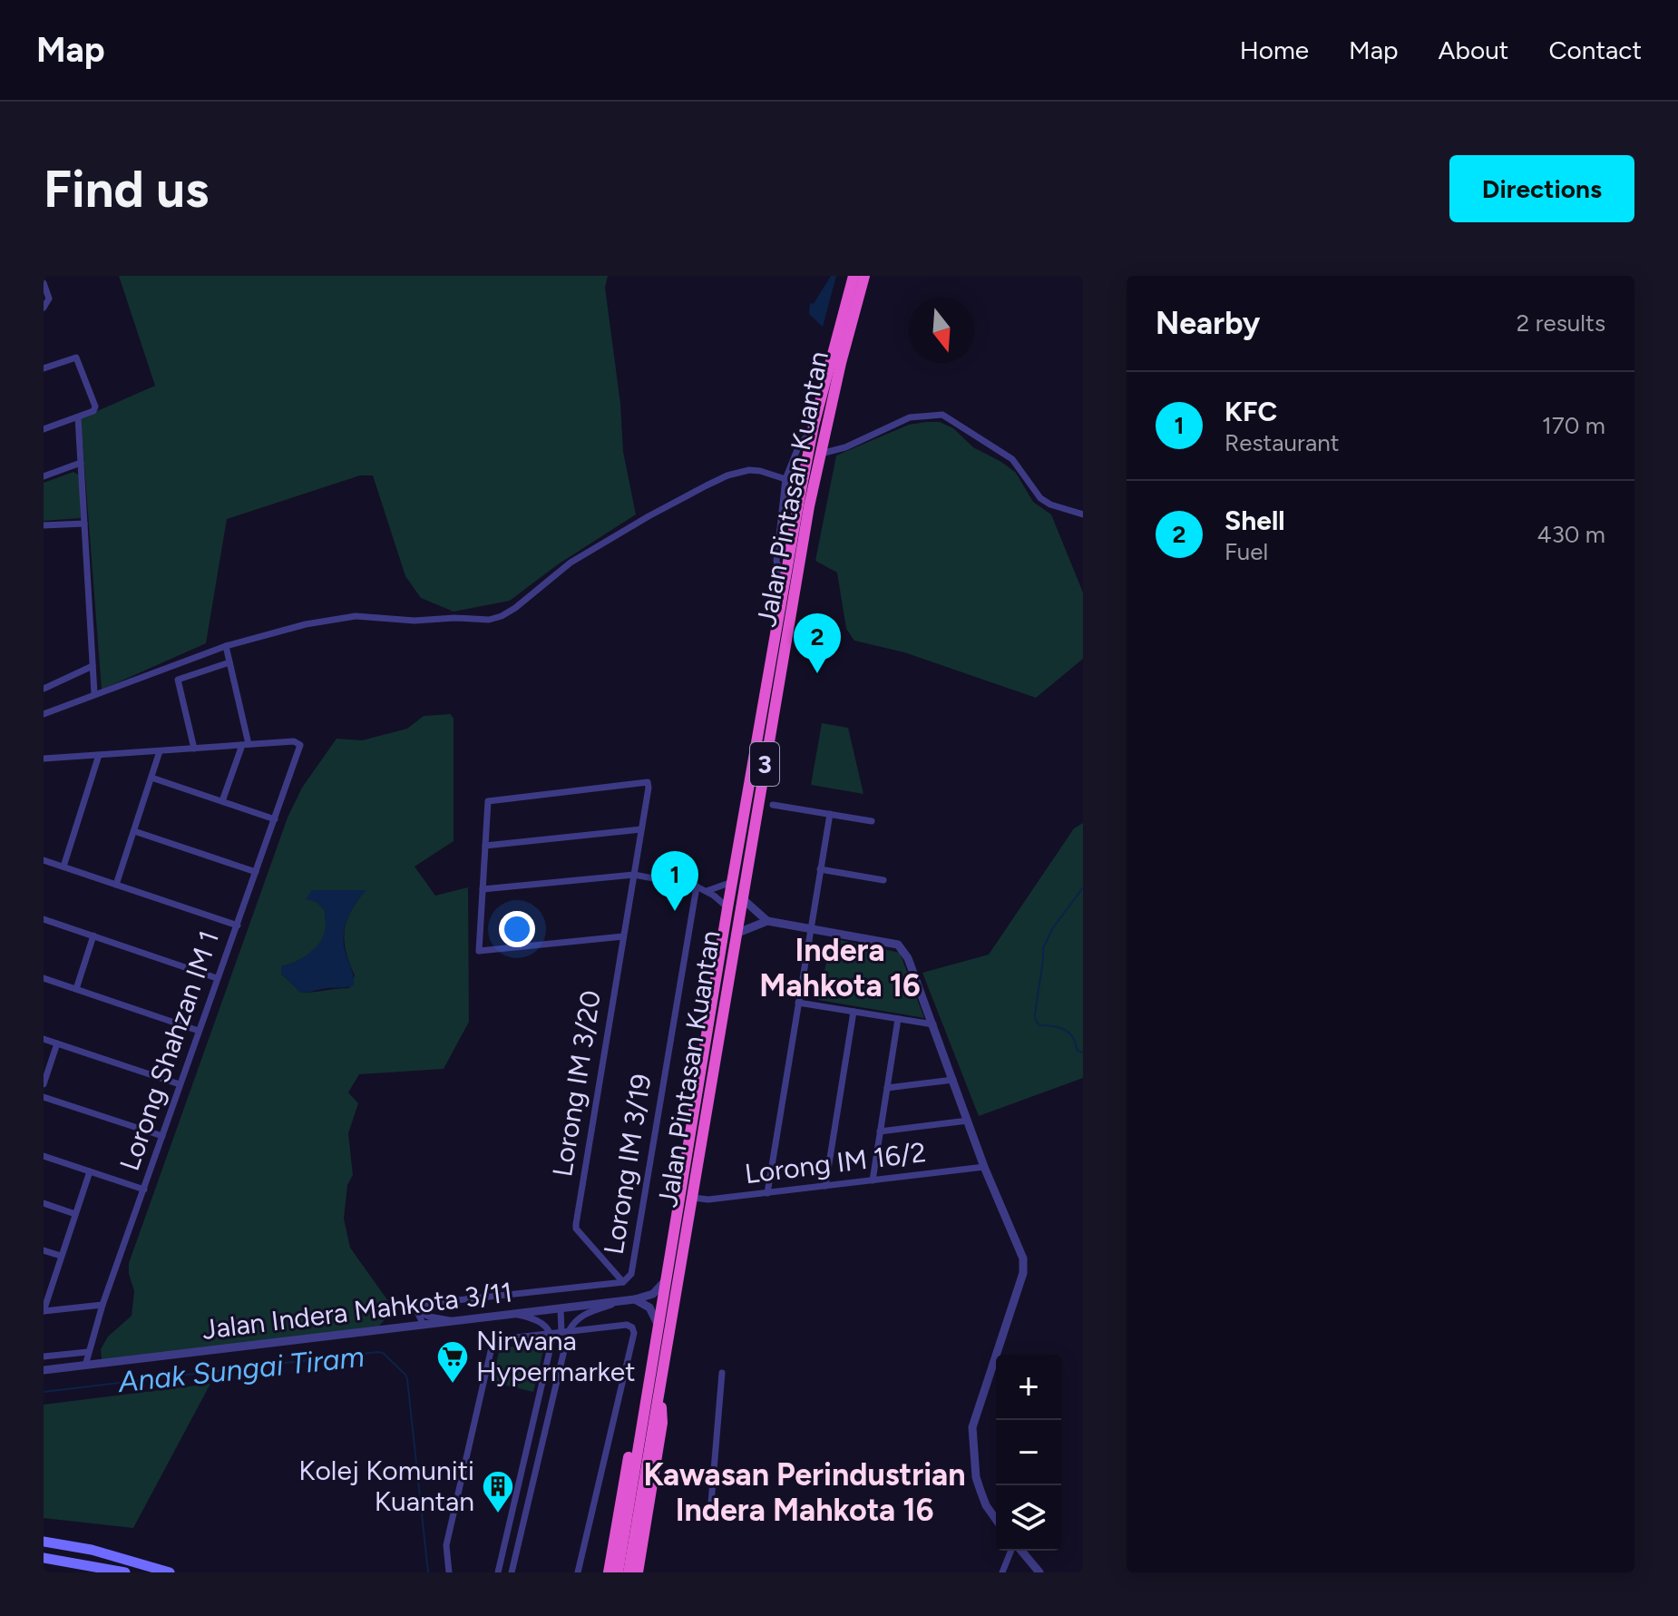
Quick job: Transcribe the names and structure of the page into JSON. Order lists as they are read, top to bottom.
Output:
{
  "streets": {
    "highway": ["Jalan Pintasan Kuantan", "3"],
    "street": [
      "Lorong Shahzan IM 1",
      "Lorong IM 3/20",
      "Lorong IM 16/2",
      "Lorong IM 3/19",
      "Jalan Indera Mahkota 3/11"
    ]
  },
  "crossings": [
    ["Jalan Pintasan Kuantan", "Lorong IM 16/2"],
    ["Jalan Pintasan Kuantan", "Jalan Indera Mahkota 3/11"],
    ["Lorong Shahzan IM 1", "Jalan Indera Mahkota 3/11"],
    ["Lorong IM 3/20", "Lorong IM 3/19"]
  ],
  "districts": ["Indera Mahkota 16", "Kawasan Perindustrian Indera Mahkota 16"],
  "water": ["Anak Sungai Tiram"],
  "places": {
    "supermarket": ["Nirwana Hypermarket"],
    "building": ["Kolej Komuniti Kuantan"]
  },
  "north": "bottom",
  "page": {
    "header": "Map",
    "nav": [
      "Home",
      "Map",
      "About",
      "Contact"
    ],
    "buttons": "Directions",
    "title": "Find us",
    "heading": ["Nearby", "2 results"],
    "list": [
      {
        "mark": "1",
        "name": "KFC",
        "note": "Restaurant",
        "value": "170 m"
      },
      {
        "mark": "2",
        "name": "Shell",
        "note": "Fuel",
        "value": "430 m"
      }
    ],
    "pins": ["2", "1"],
    "map_buttons": ["+", "−"]
  }
}
